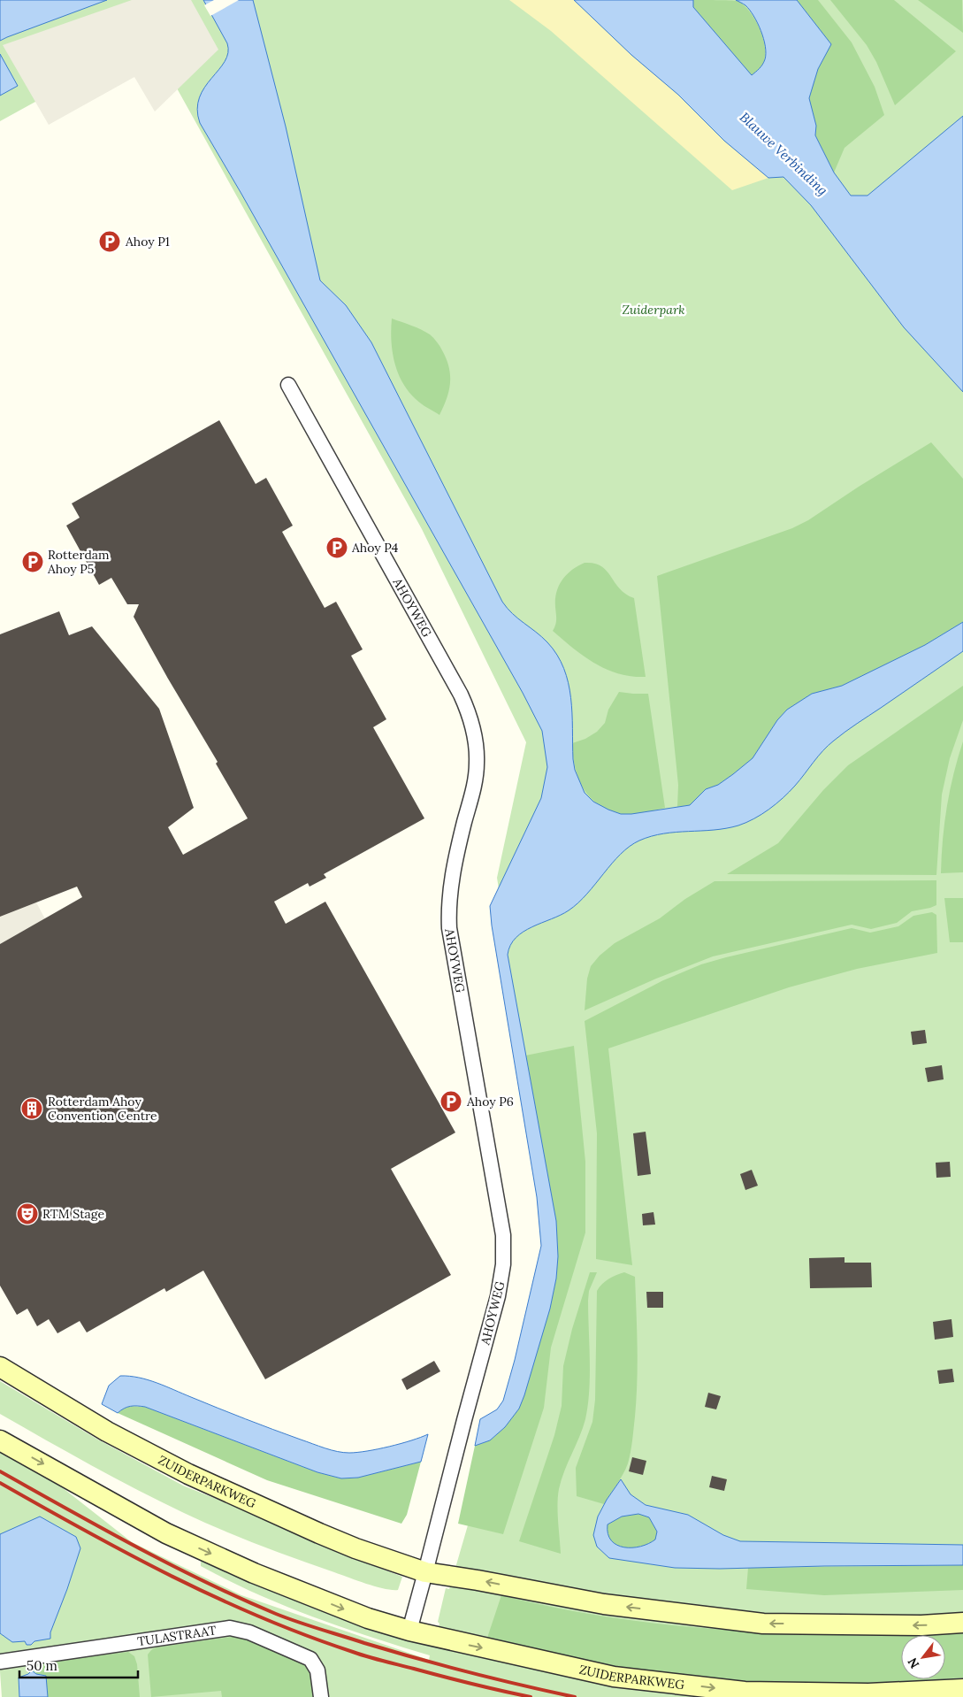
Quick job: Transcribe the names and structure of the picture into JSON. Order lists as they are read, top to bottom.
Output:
{
  "streets": {
    "main road": ["ZUIDERPARKWEG"],
    "street": ["AHOYWEG", "TULASTRAAT"]
  },
  "crossings": [
    ["AHOYWEG", "ZUIDERPARKWEG"]
  ],
  "water": ["Blauwe Verbinding"],
  "parks": ["Zuiderpark"],
  "places": {
    "parking": [
      "Ahoy P1",
      "Ahoy P4",
      "Rotterdam Ahoy P5",
      "Ahoy P6"
    ],
    "building": ["Rotterdam Ahoy Convention Centre"],
    "theatre": ["RTM Stage"]
  },
  "scale_bar": "50 m",
  "north": "bottom left"
}
